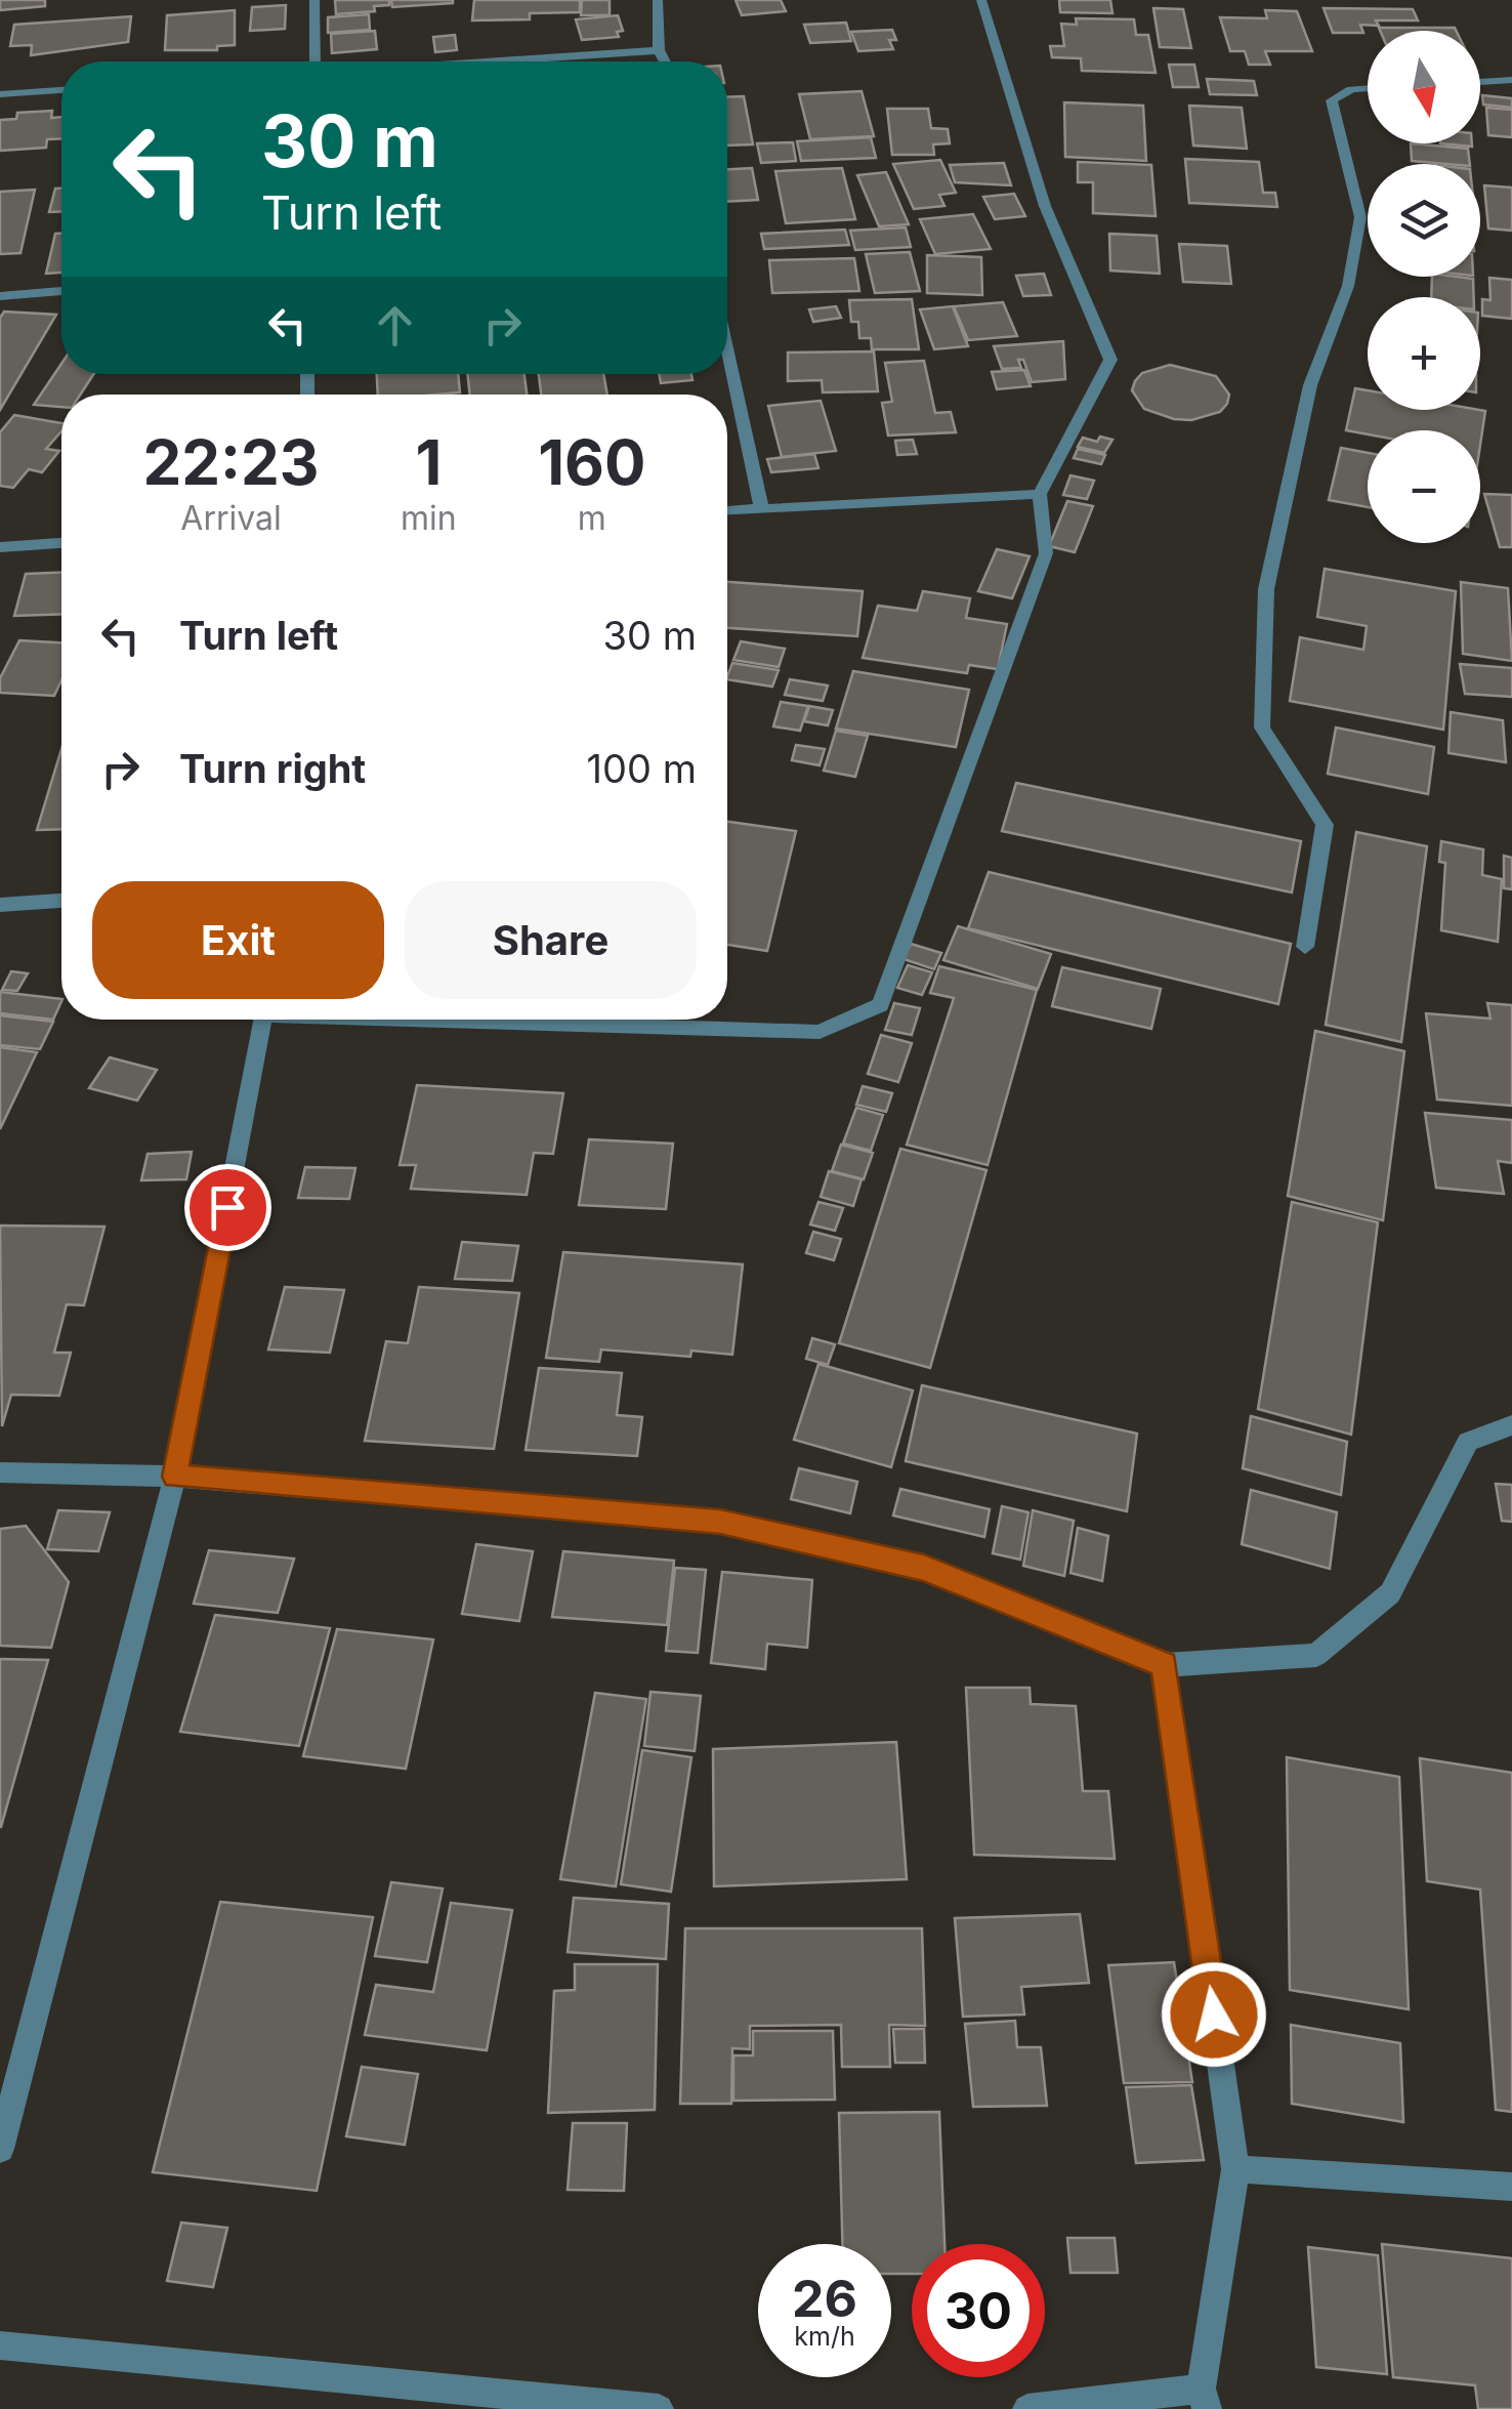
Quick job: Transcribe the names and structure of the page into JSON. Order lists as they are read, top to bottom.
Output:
{
  "north": "bottom",
  "page": {
    "map_buttons": ["+", "−"],
    "turn": ["30 m", "Turn left"],
    "eta": [
      "22:23",
      "Arrival",
      "1",
      "min",
      "160",
      "m"
    ],
    "list": [
      {
        "name": "Turn left",
        "value": "30 m"
      },
      {
        "name": "Turn right",
        "value": "100 m"
      }
    ],
    "buttons": ["Exit", "Share"],
    "speed": "26 km/h",
    "limit": "30"
  }
}
